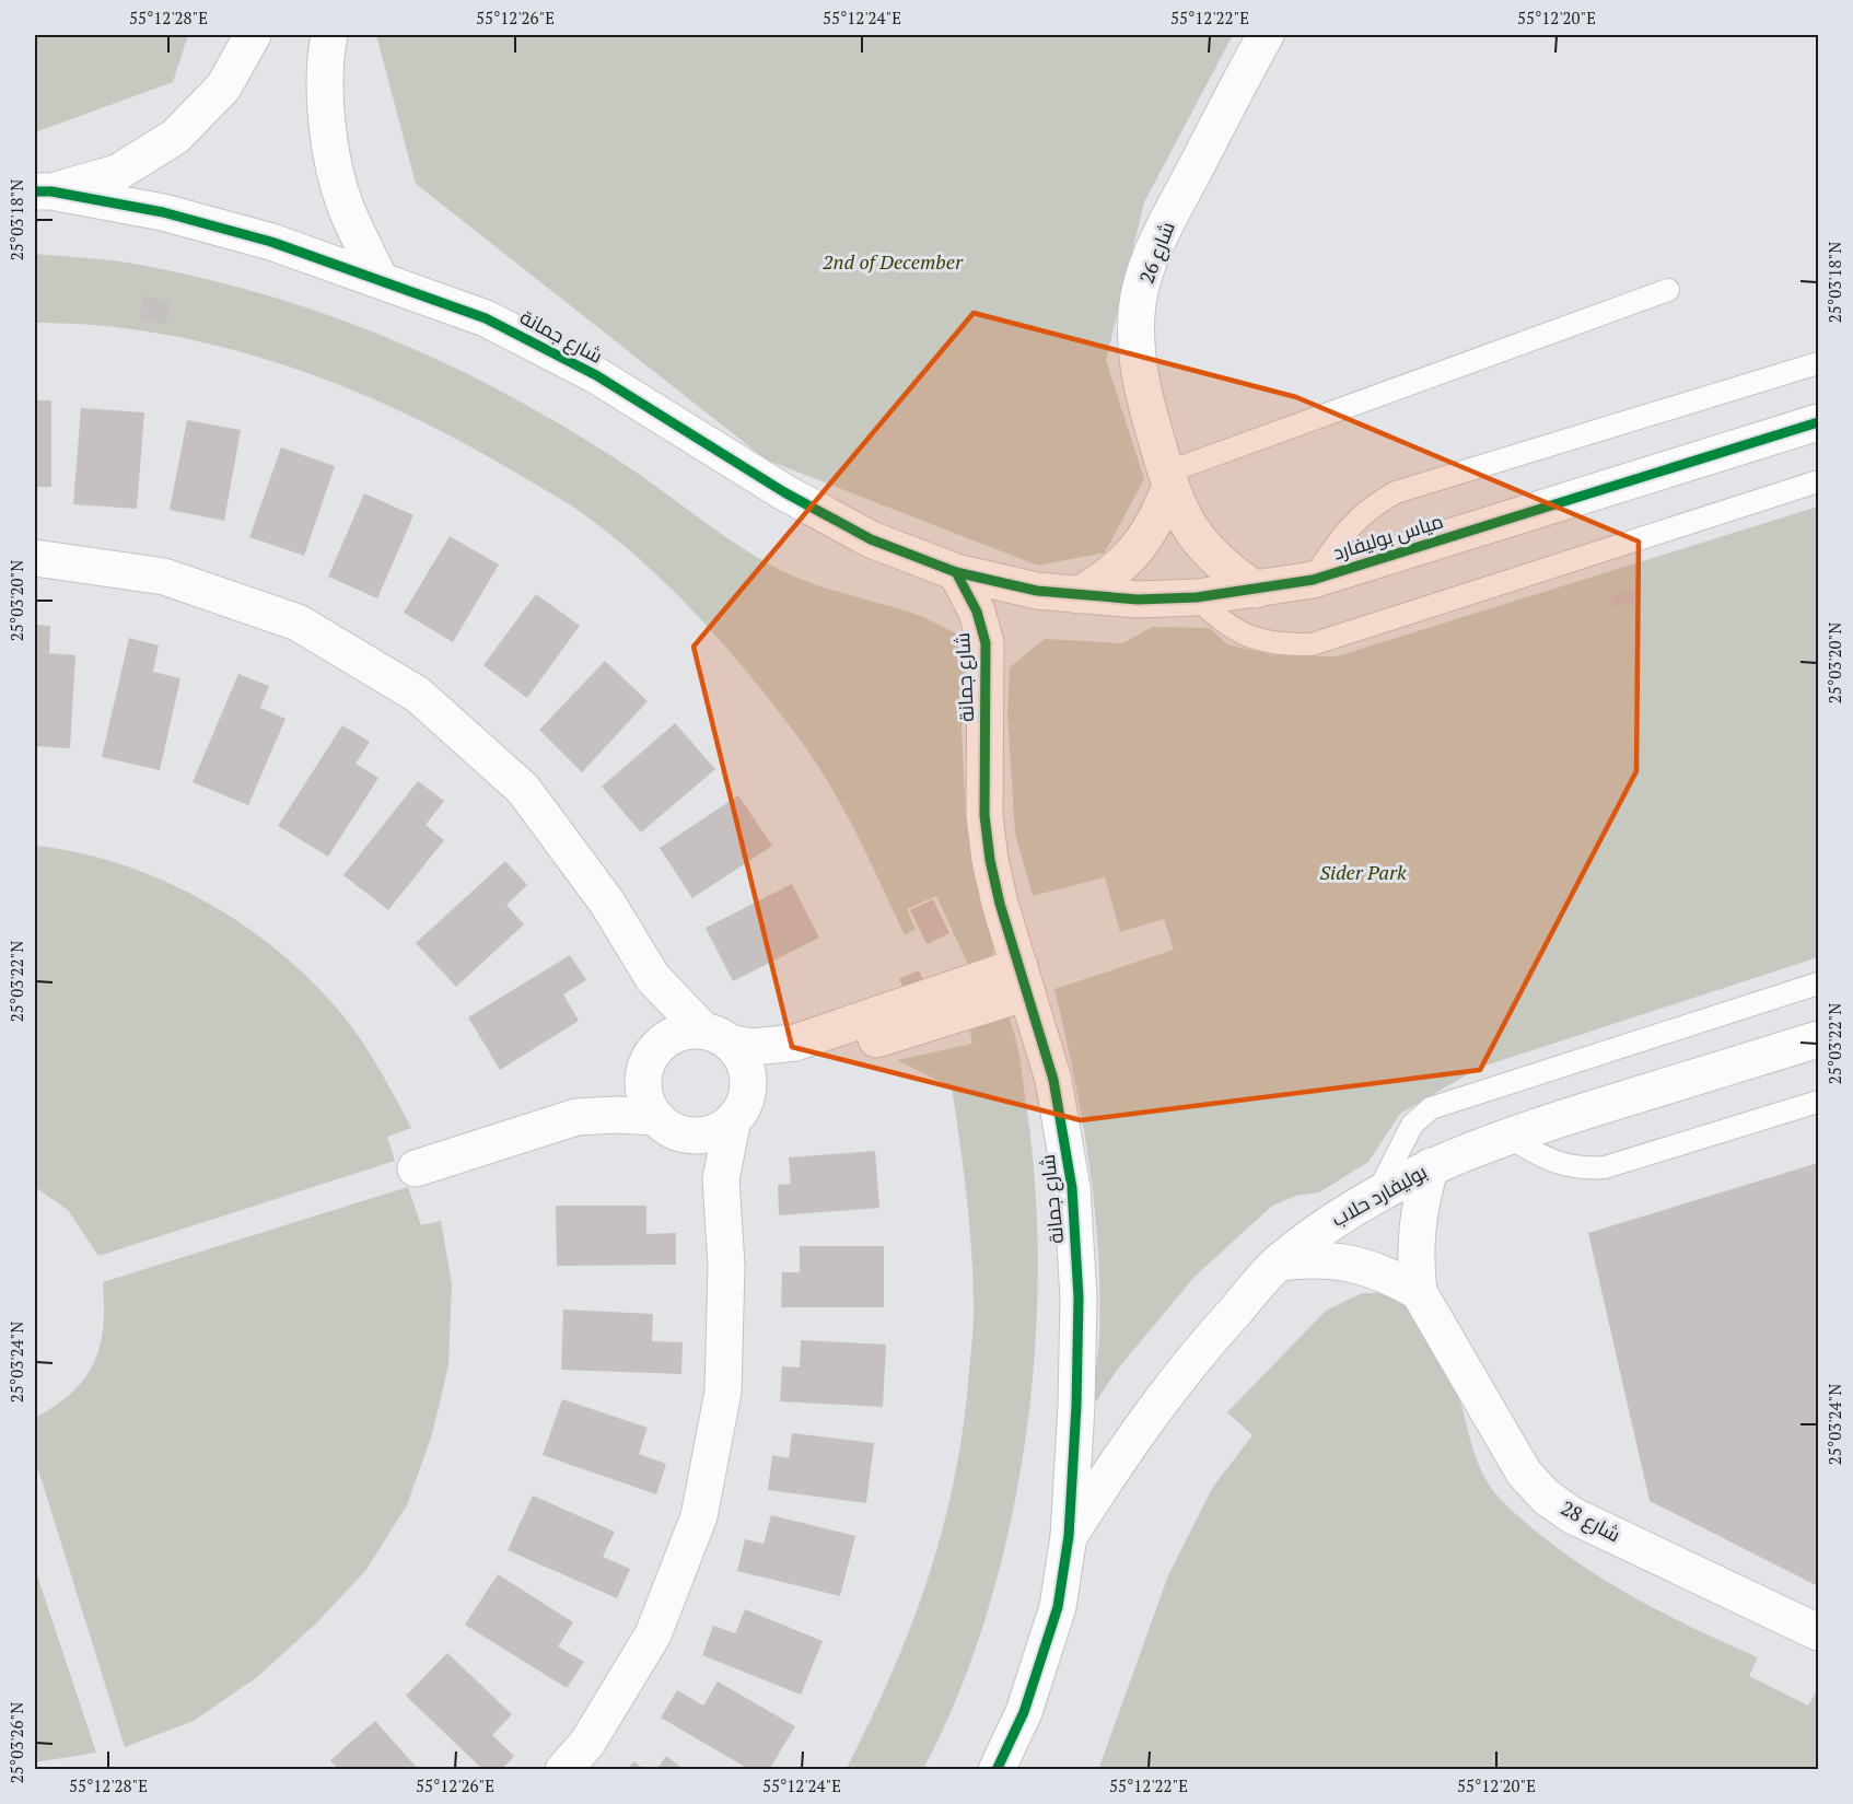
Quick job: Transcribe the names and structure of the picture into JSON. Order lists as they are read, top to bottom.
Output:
{
  "streets": {
    "street": [
      "شارع 26",
      "شارع جمانة",
      "مياس بوليفارد",
      "بوليفارد حلاب",
      "شارع 28"
    ]
  },
  "crossings": [
    ["شارع 26", "مياس بوليفارد"],
    ["شارع جمانة", "مياس بوليفارد"],
    ["شارع جمانة", "بوليفارد حلاب"],
    ["بوليفارد حلاب", "شارع 28"]
  ],
  "parks": ["2nd of December", "Sider Park"],
  "coordinates": [
    "55°12'28\"E",
    "55°12'26\"E",
    "55°12'24\"E",
    "55°12'22\"E",
    "55°12'20\"E",
    "25°03'18\"N",
    "25°03'20\"N",
    "25°03'22\"N",
    "25°03'24\"N",
    "25°03'26\"N"
  ]
}
